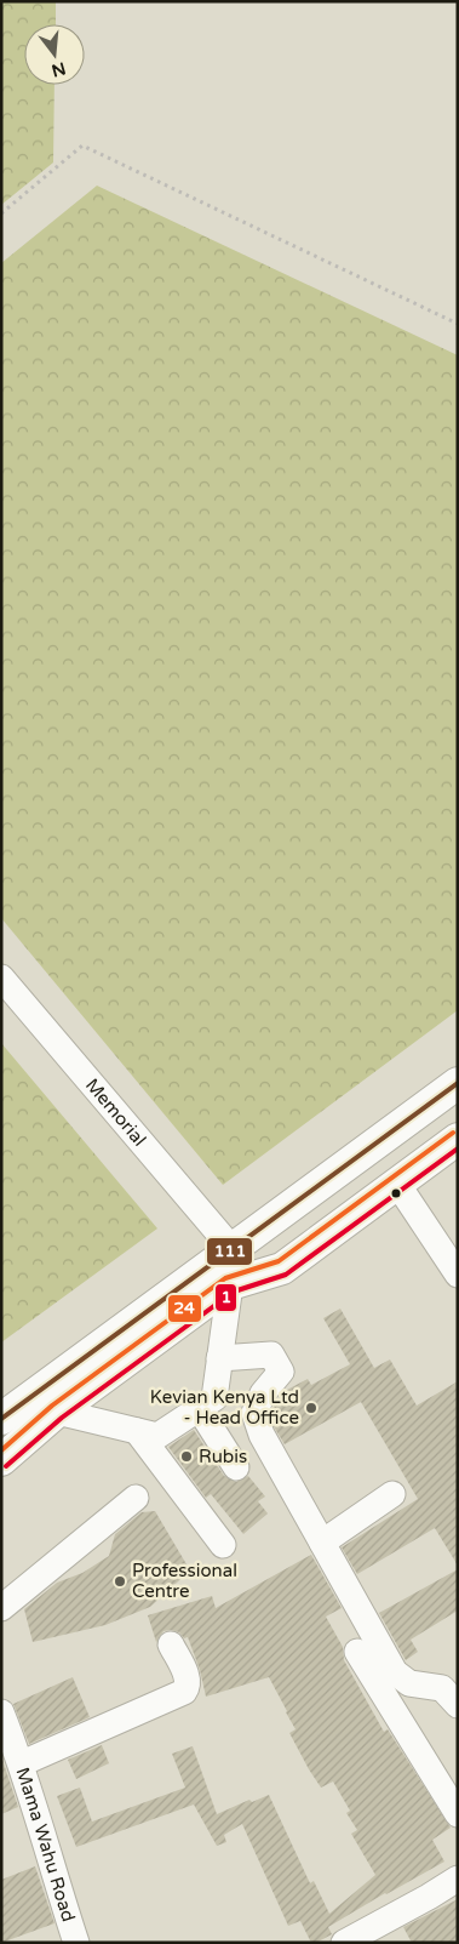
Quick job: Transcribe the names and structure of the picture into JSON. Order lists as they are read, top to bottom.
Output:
{
  "streets": {
    "street": ["Memorial", "Mama Wahu Road"]
  },
  "places": ["Kevian Kenya Ltd - Head Office", "Rubis", "Professional Centre"],
  "lines": ["transit line 111", "transit line 24", "transit line 1"],
  "north": "bottom"
}
